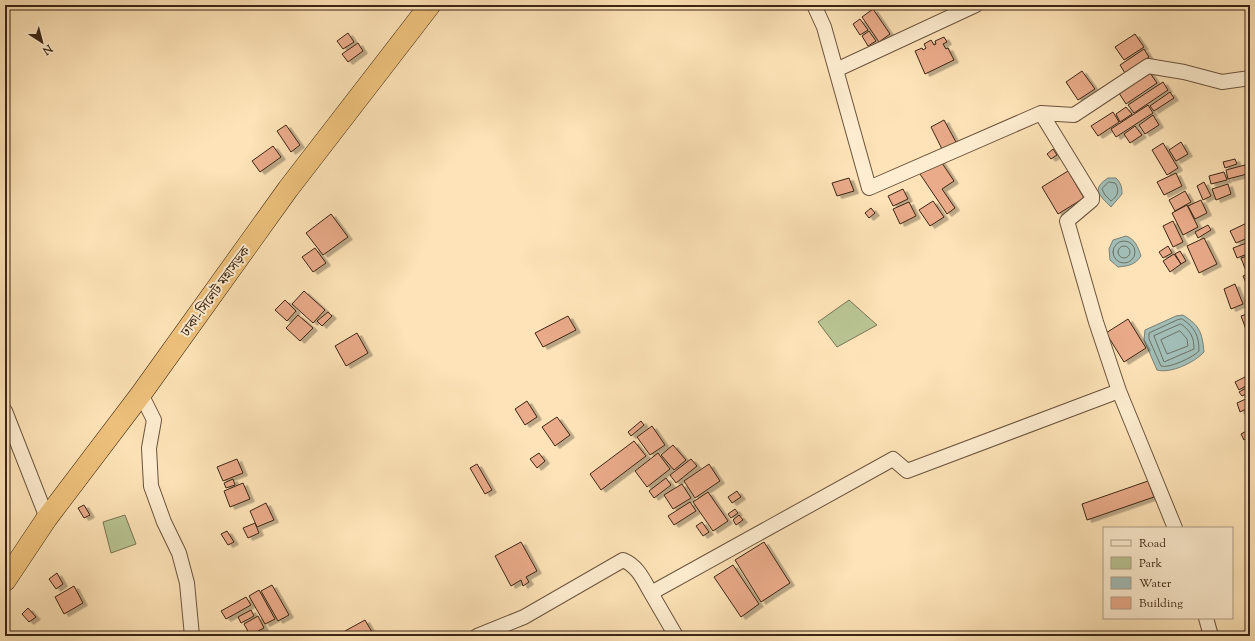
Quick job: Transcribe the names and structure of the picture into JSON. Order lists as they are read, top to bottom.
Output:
{
  "streets": {
    "highway": ["ঢাকা-সিলেট মহাসড়ক"]
  },
  "legend": [
    "Road",
    "Park",
    "Water",
    "Building"
  ],
  "north": "bottom right"
}
